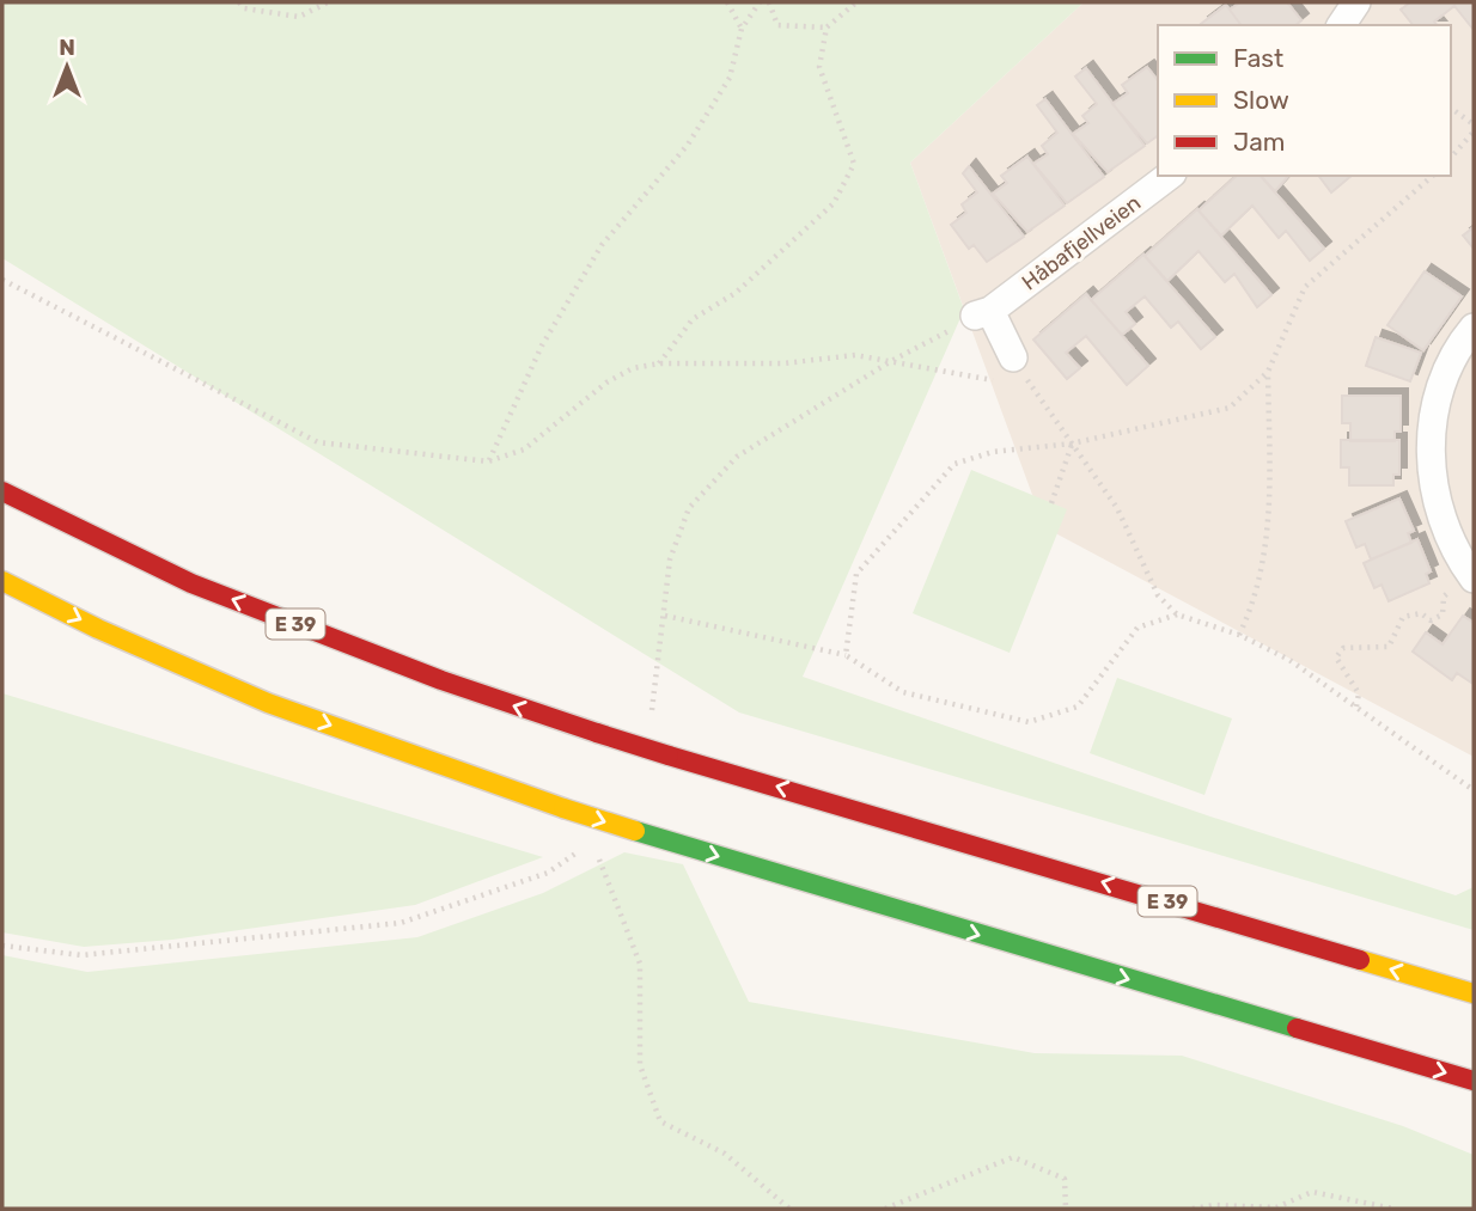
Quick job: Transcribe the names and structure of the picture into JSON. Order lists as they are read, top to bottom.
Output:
{
  "streets": {
    "highway": ["E 39"],
    "street": ["Håbafjellveien"]
  },
  "legend": ["Fast", "Slow", "Jam"],
  "north": "top"
}
